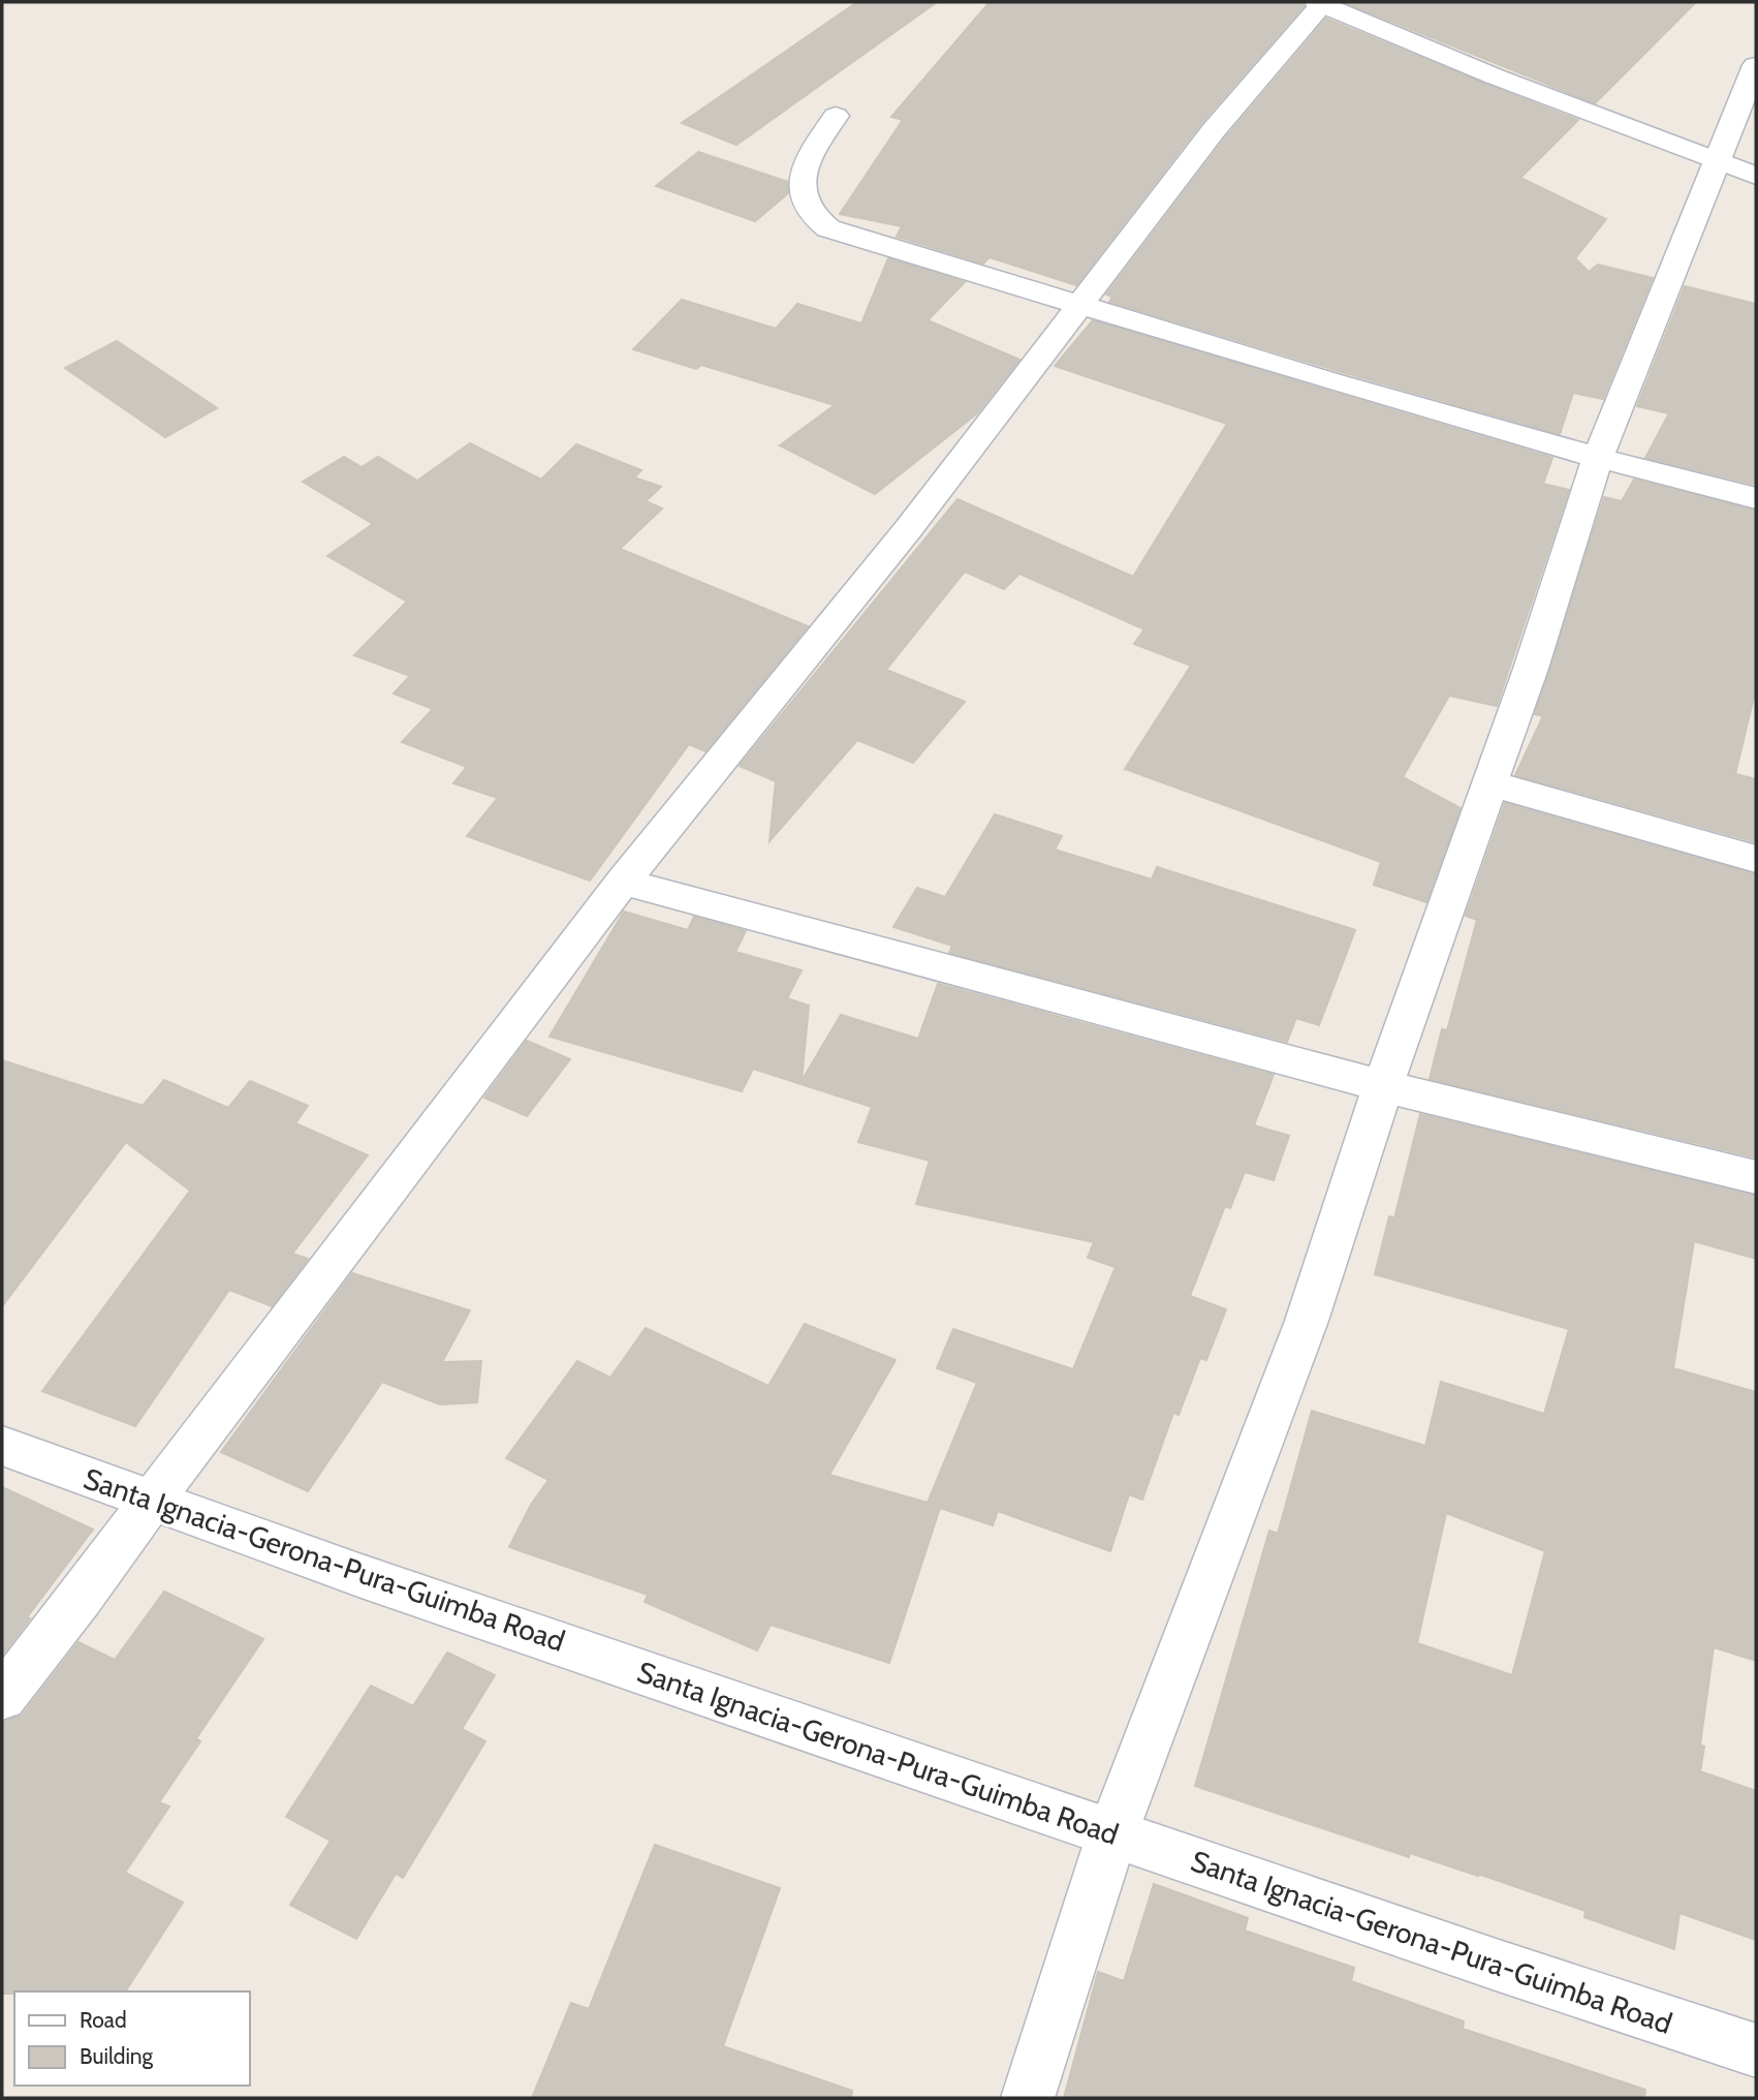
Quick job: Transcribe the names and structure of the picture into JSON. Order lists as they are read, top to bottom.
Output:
{
  "streets": {
    "street": ["Santa Ignacia-Gerona-Pura-Guimba Road"]
  },
  "legend": ["Road", "Building"]
}
